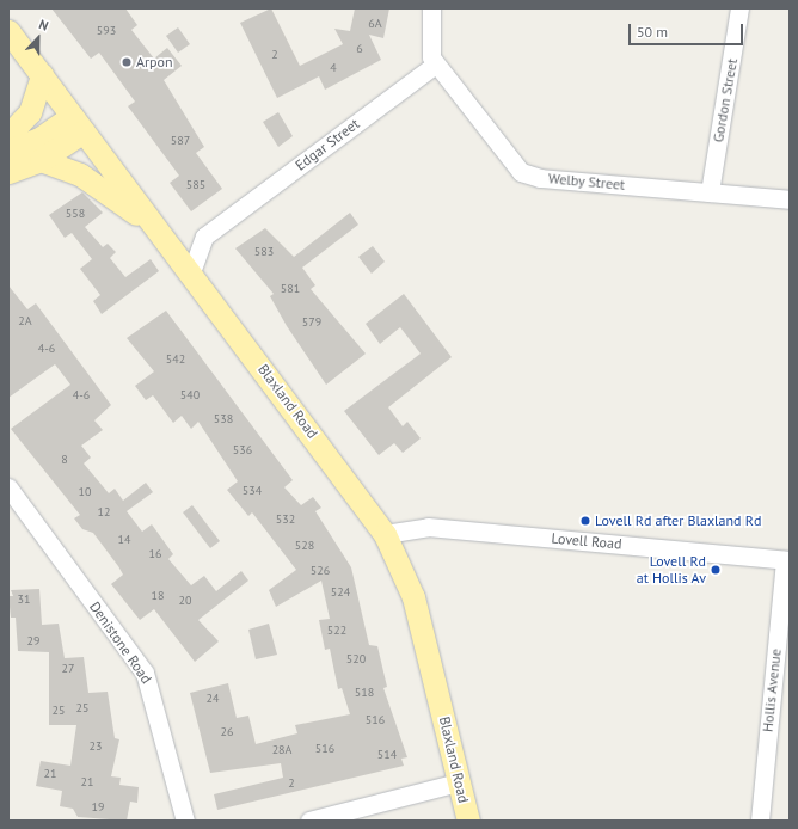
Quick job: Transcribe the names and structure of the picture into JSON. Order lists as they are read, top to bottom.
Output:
{
  "streets": {
    "main road": ["Blaxland Road"],
    "street": [
      "Gordon Street",
      "Edgar Street",
      "Welby Street",
      "Lovell Road",
      "Denistone Road",
      "Hollis Avenue"
    ]
  },
  "crossings": [
    ["Gordon Street", "Welby Street"],
    ["Edgar Street", "Welby Street"],
    ["Edgar Street", "Blaxland Road"],
    ["Blaxland Road", "Lovell Road"],
    ["Lovell Road", "Hollis Avenue"]
  ],
  "places": ["Arpon", "Lovell Rd after Blaxland Rd", "Lovell Rd at Hollis Av"],
  "house_numbers": [
    "6A",
    "593",
    "6",
    "2",
    "4",
    "587",
    "585",
    "558",
    "583",
    "581",
    "2A",
    "579",
    "4-6",
    "542",
    "4-6",
    "540",
    "538",
    "536",
    "8",
    "534",
    "10",
    "12",
    "532",
    "14",
    "528",
    "16",
    "526",
    "524",
    "18",
    "31",
    "20",
    "522",
    "29",
    "520",
    "27",
    "518",
    "24",
    "25",
    "25",
    "516",
    "26",
    "23",
    "516",
    "28A",
    "514",
    "21",
    "21",
    "2",
    "19"
  ],
  "scale_bar": "50 m",
  "north": "top"
}
